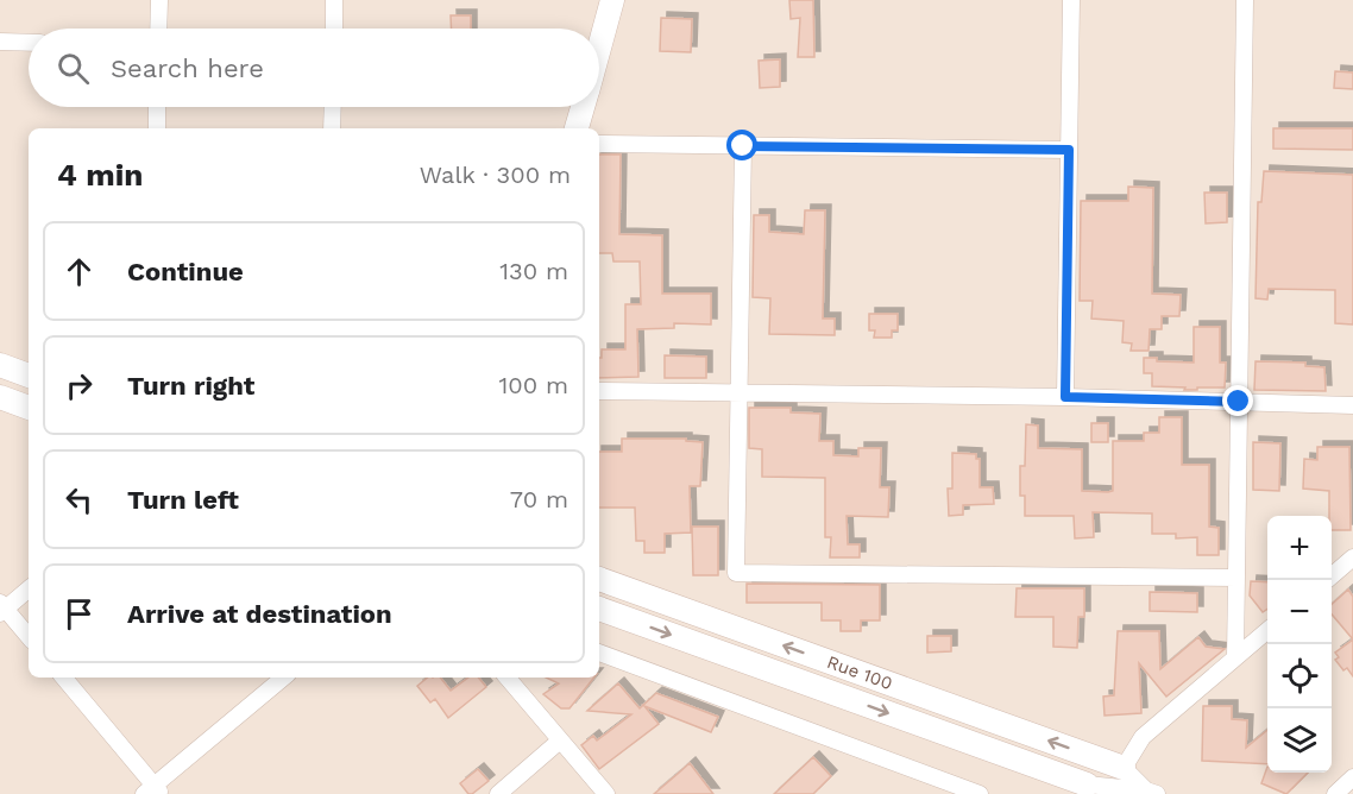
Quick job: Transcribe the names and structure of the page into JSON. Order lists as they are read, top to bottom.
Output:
{
  "streets": {
    "street": ["Rue 100"]
  },
  "page": {
    "search": "Search here",
    "heading": ["4 min", "Walk · 300 m"],
    "list": [
      ["Continue", "130 m"],
      ["Turn right", "100 m"],
      ["Turn left", "70 m"],
      "Arrive at destination"
    ],
    "map_buttons": ["+", "−"]
  }
}
